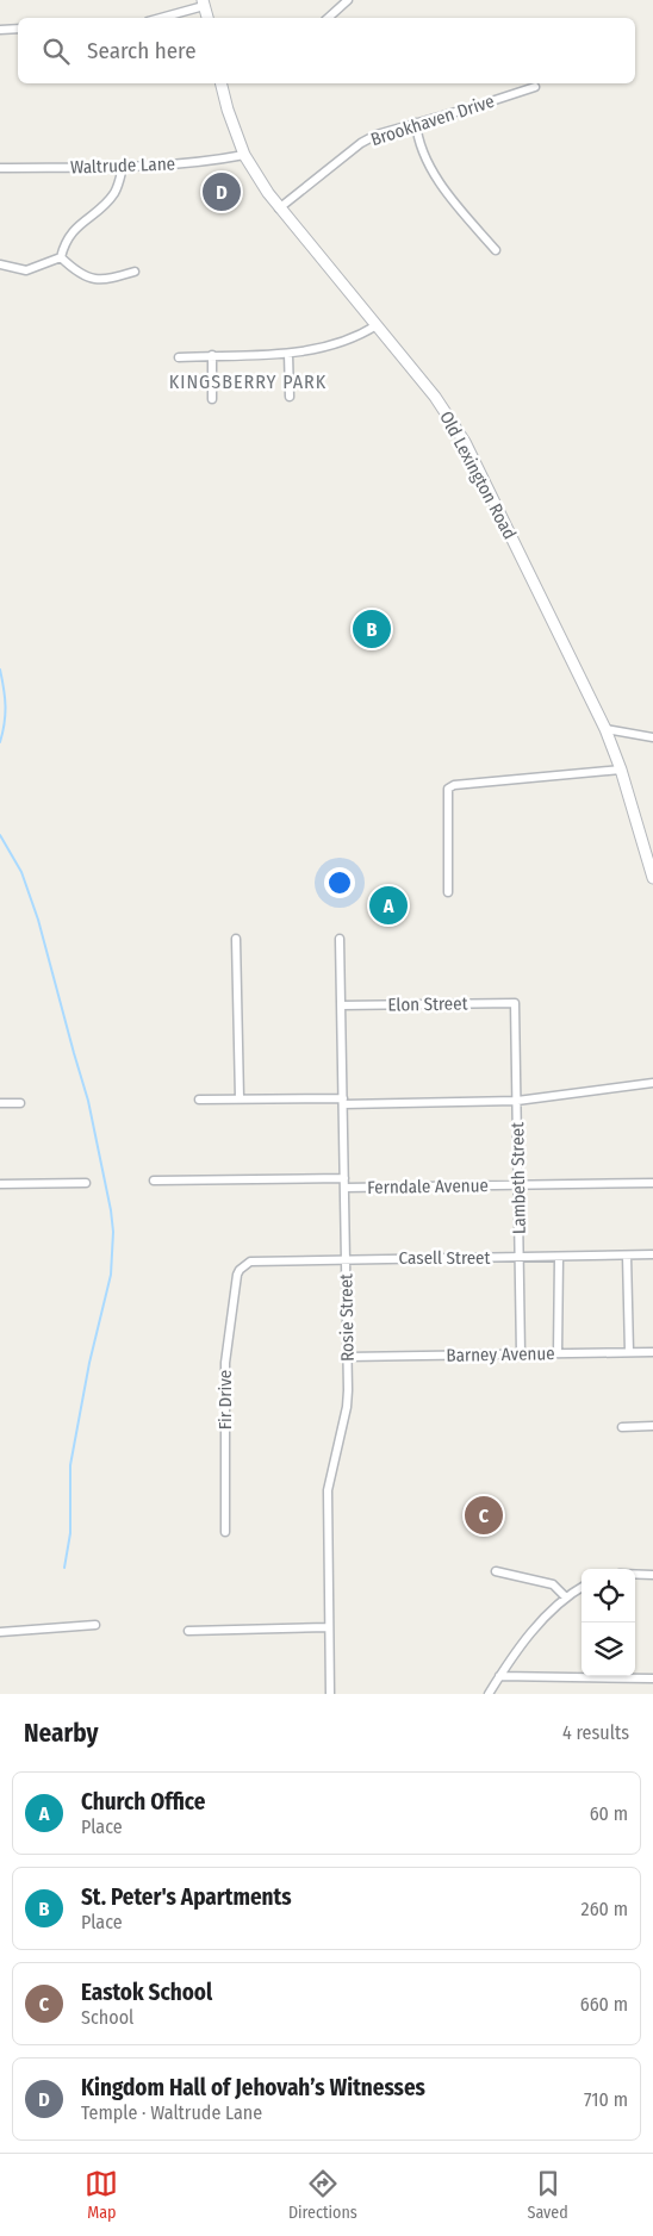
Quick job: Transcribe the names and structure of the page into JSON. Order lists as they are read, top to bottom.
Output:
{
  "streets": {
    "street": [
      "Brookhaven Drive",
      "Waltrude Lane",
      "Old Lexington Road",
      "Elon Street",
      "Lambeth Street",
      "Ferndale Avenue",
      "Casell Street",
      "Rosie Street",
      "Barney Avenue",
      "Fir Drive"
    ]
  },
  "crossings": [
    ["Brookhaven Drive", "Old Lexington Road"],
    ["Waltrude Lane", "Old Lexington Road"],
    ["Elon Street", "Lambeth Street"],
    ["Elon Street", "Rosie Street"],
    ["Lambeth Street", "Ferndale Avenue"],
    ["Lambeth Street", "Casell Street"],
    ["Lambeth Street", "Barney Avenue"],
    ["Ferndale Avenue", "Rosie Street"],
    ["Casell Street", "Rosie Street"],
    ["Casell Street", "Fir Drive"],
    ["Rosie Street", "Barney Avenue"]
  ],
  "districts": ["KINGSBERRY PARK"],
  "page": {
    "search": "Search here",
    "pins": [
      "D",
      "B",
      "A",
      "C"
    ],
    "heading": ["Nearby", "4 results"],
    "list": [
      {
        "mark": "A",
        "name": "Church Office",
        "note": "Place",
        "value": "60 m"
      },
      {
        "mark": "B",
        "name": "St. Peter's Apartments",
        "note": "Place",
        "value": "260 m"
      },
      {
        "mark": "C",
        "name": "Eastok School",
        "note": "School",
        "value": "660 m"
      },
      {
        "mark": "D",
        "name": "Kingdom Hall of Jehovah’s Witnesses",
        "note": "Temple · Waltrude Lane",
        "value": "710 m"
      }
    ],
    "nav": ["Map", "Directions", "Saved"]
  }
}
